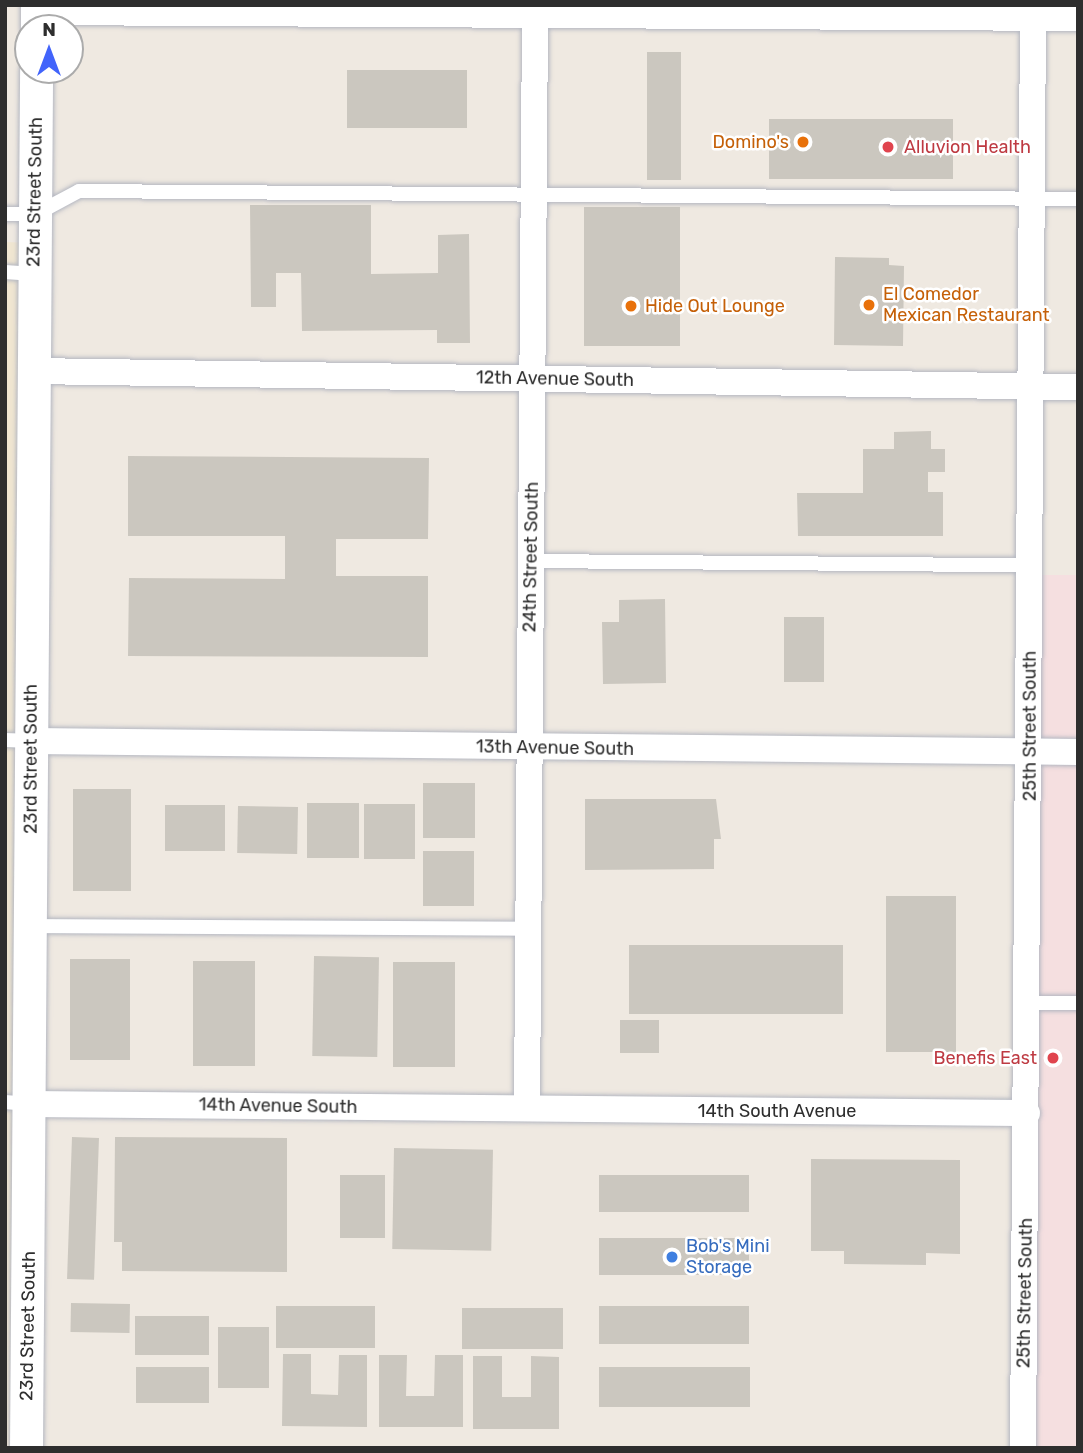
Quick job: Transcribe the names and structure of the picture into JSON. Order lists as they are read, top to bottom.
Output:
{
  "streets": {
    "street": [
      "23rd Street South",
      "12th Avenue South",
      "24th Street South",
      "25th Street South",
      "13th Avenue South",
      "14th Avenue South",
      "14th South Avenue"
    ]
  },
  "crossings": [
    ["23rd Street South", "12th Avenue South"],
    ["23rd Street South", "13th Avenue South"],
    ["23rd Street South", "14th Avenue South"],
    ["12th Avenue South", "24th Street South"],
    ["12th Avenue South", "25th Street South"],
    ["24th Street South", "13th Avenue South"],
    ["24th Street South", "14th Avenue South"],
    ["24th Street South", "14th South Avenue"],
    ["25th Street South", "13th Avenue South"],
    ["25th Street South", "14th South Avenue"],
    ["14th Avenue South", "14th South Avenue"]
  ],
  "places": [
    "Domino's",
    "Alluvion Health",
    "El Comedor Mexican Restaurant",
    "Hide Out Lounge",
    "Benefis East",
    "Bob's Mini Storage"
  ],
  "north": "top"
}
